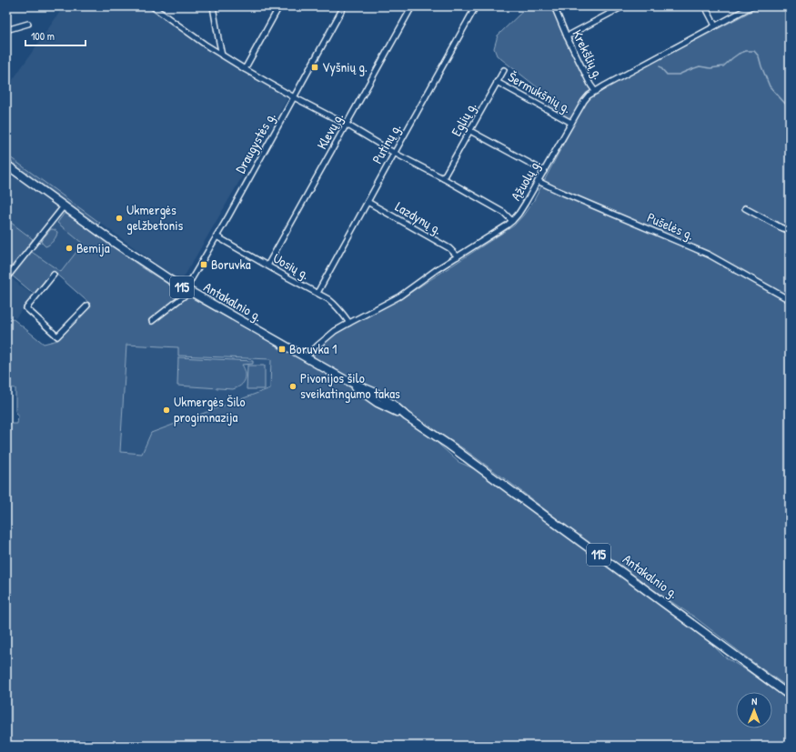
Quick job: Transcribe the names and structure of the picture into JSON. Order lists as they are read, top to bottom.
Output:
{
  "streets": {
    "main road": ["115", "Antakalnio g."],
    "street": [
      "Krekšlių g.",
      "Šermukšnių g.",
      "Eglių g.",
      "Klevų g.",
      "Draugystės g.",
      "Putinų g.",
      "Ąžuolų g.",
      "Lazdynų g.",
      "Pušelės g.",
      "Uosių g."
    ]
  },
  "crossings": [
    ["Krekšlių g.", "Ąžuolų g."],
    ["Šermukšnių g.", "Eglių g."],
    ["Šermukšnių g.", "Ąžuolų g."],
    ["Klevų g.", "Uosių g."],
    ["Draugystės g.", "Uosių g."],
    ["Draugystės g.", "Antakalnio g."],
    ["Putinų g.", "Lazdynų g."],
    ["Putinų g.", "Uosių g."],
    ["Ąžuolų g.", "Lazdynų g."],
    ["Ąžuolų g.", "Pušelės g."],
    ["Ąžuolų g.", "Uosių g."],
    ["Ąžuolų g.", "Antakalnio g."]
  ],
  "places": {
    "transit": ["Vyšnių g.", "Boruvka", "Boruvka 1"],
    "other": [
      "Ukmergės gelžbetonis",
      "Bemija",
      "Pivonijos šilo sveikatingumo takas",
      "Ukmergės Šilo progimnazija"
    ]
  },
  "scale_bar": "100 m",
  "north": "top"
}
